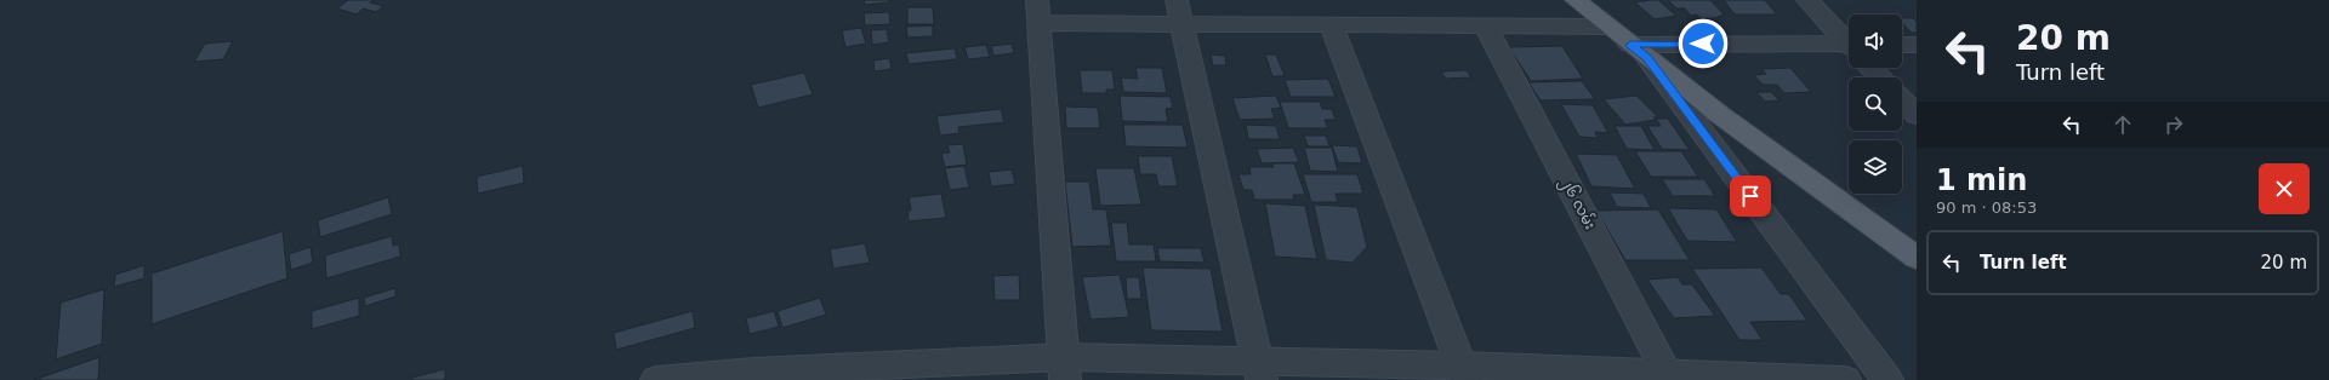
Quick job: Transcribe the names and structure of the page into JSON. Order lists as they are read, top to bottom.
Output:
{
  "streets": {
    "street": ["၂၆ လမ်း"]
  },
  "page": {
    "turn": ["20 m", "Turn left"],
    "heading": ["1 min", "90 m · 08:53"],
    "list": [
      {
        "name": "Turn left",
        "value": "20 m"
      }
    ]
  }
}
